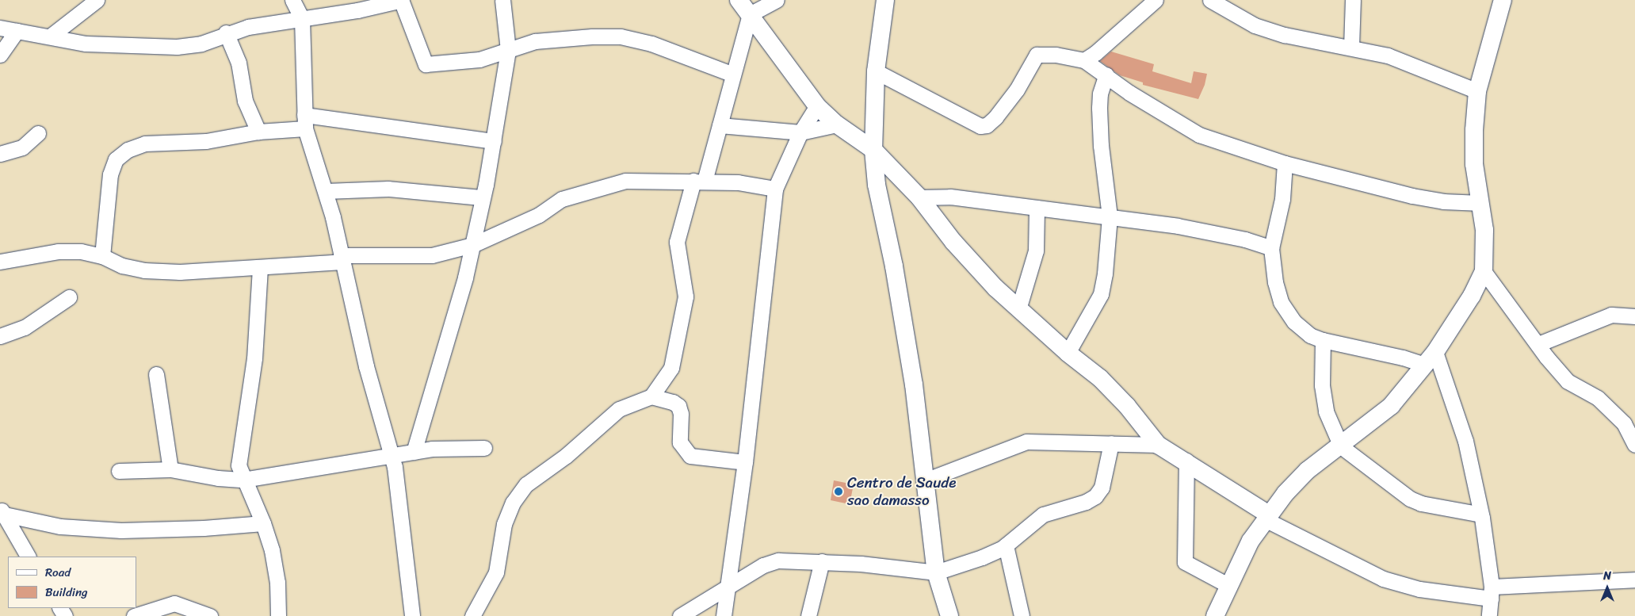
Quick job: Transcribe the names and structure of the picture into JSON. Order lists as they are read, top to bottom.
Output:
{
  "places": ["Centro de Saude sao damasso"],
  "legend": ["Road", "Building"],
  "north": "top"
}
